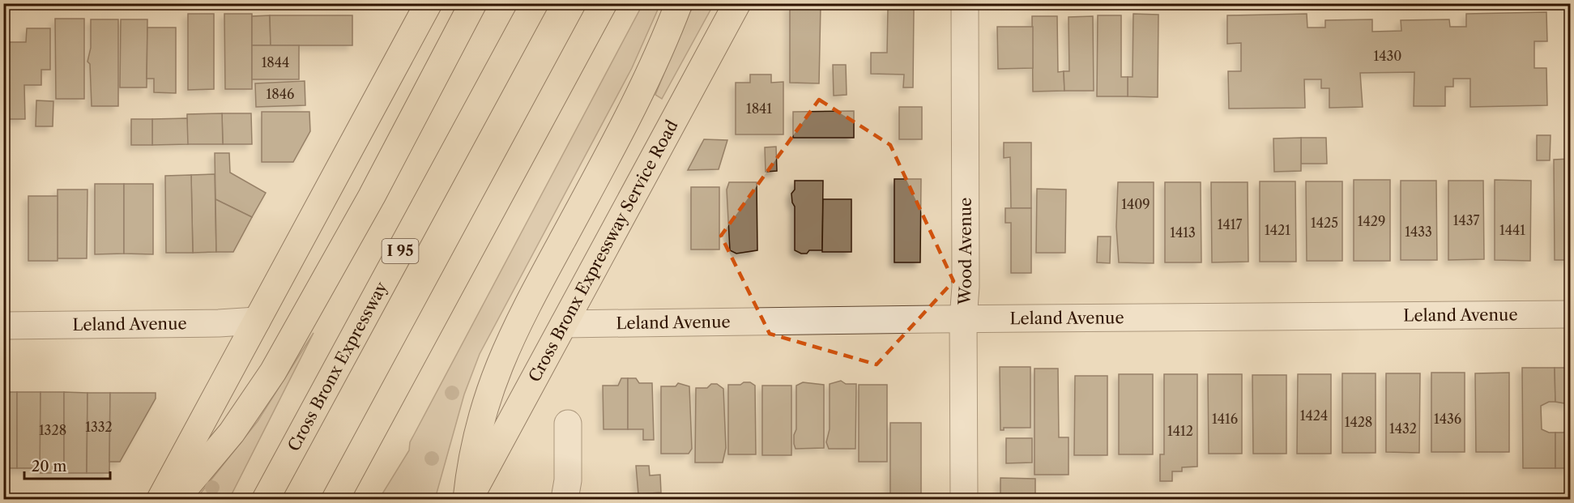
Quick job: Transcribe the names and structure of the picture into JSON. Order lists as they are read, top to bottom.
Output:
{
  "streets": {
    "main road": ["I 95", "Cross Bronx Expressway Service Road", "Cross Bronx Expressway"],
    "street": ["Wood Avenue", "Leland Avenue"]
  },
  "crossings": [
    ["Cross Bronx Expressway Service Road", "Leland Avenue"],
    ["Wood Avenue", "Leland Avenue"]
  ],
  "house_numbers": [
    "1430",
    "1844",
    "1846",
    "1841",
    "1409",
    "1437",
    "1429",
    "1425",
    "1417",
    "1421",
    "1441",
    "1433",
    "1413",
    "1424",
    "1416",
    "1436",
    "1428",
    "1332",
    "1432",
    "1328",
    "1412"
  ],
  "scale_bar": "20 m"
}
